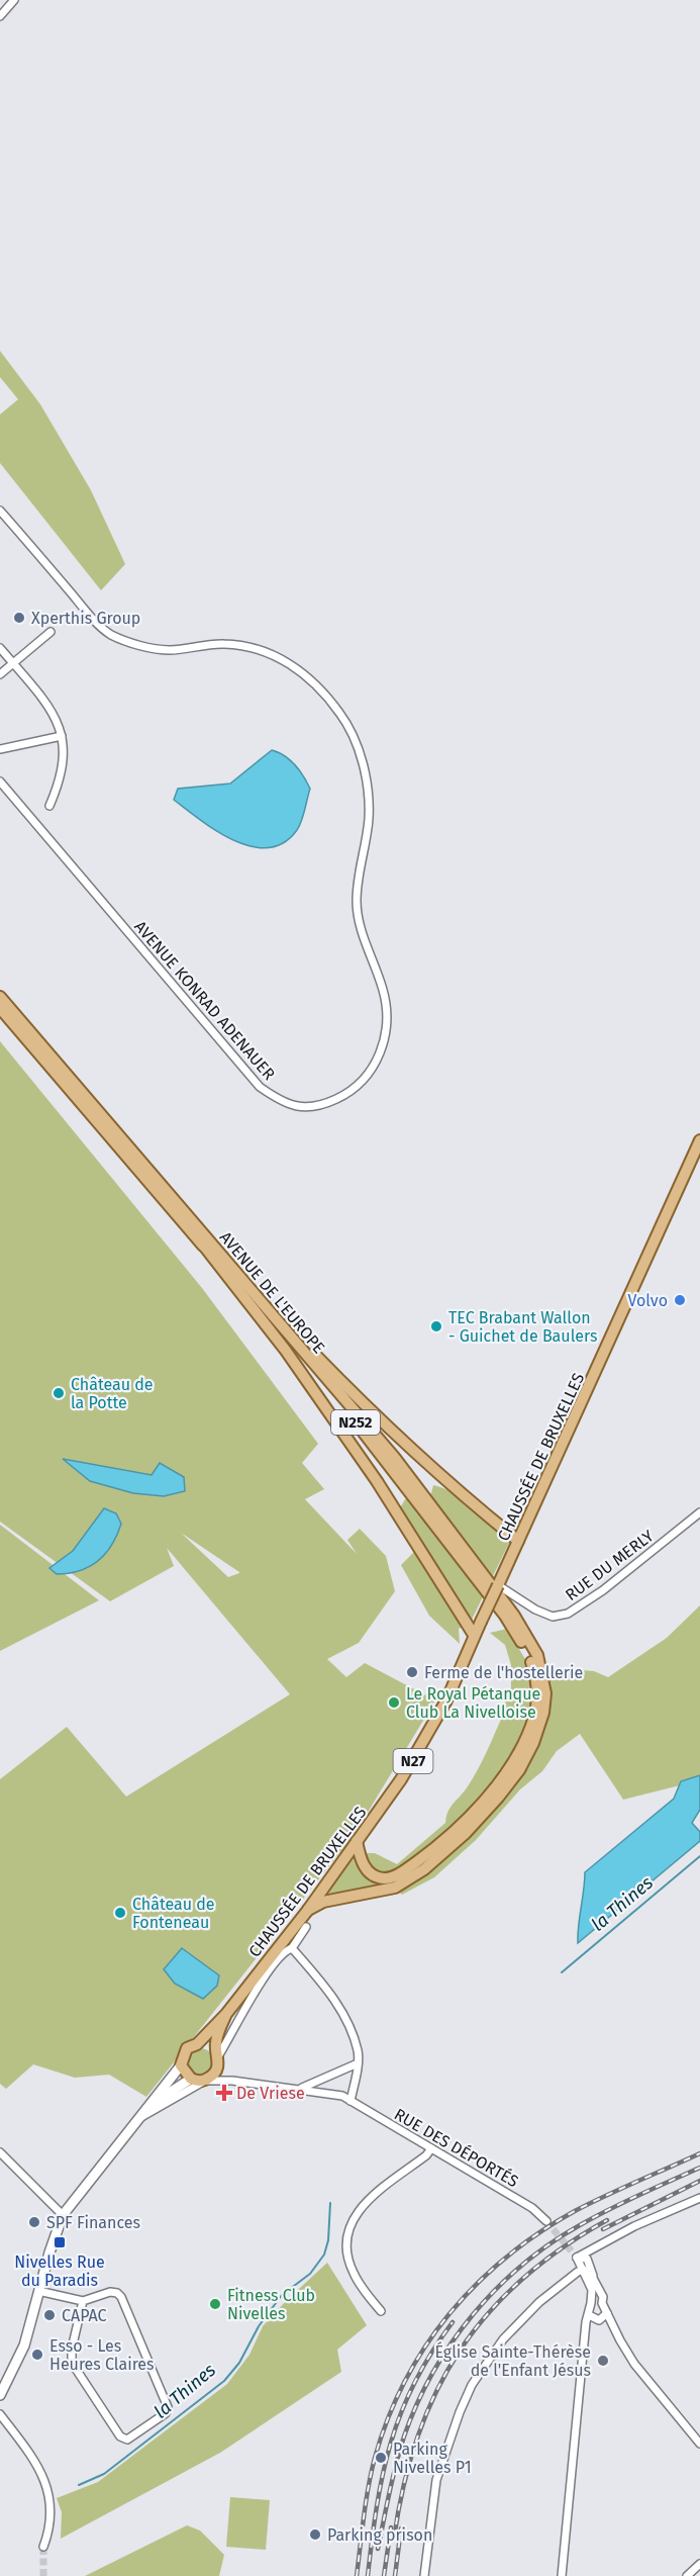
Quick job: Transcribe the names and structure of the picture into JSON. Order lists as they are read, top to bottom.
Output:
{
  "streets": {
    "main road": [
      "AVENUE DE L'EUROPE",
      "N252",
      "CHAUSSÉE DE BRUXELLES",
      "N27"
    ],
    "street": ["AVENUE KONRAD ADENAUER", "RUE DU MERLY", "RUE DES DÉPORTÉS"]
  },
  "crossings": [
    ["CHAUSSÉE DE BRUXELLES", "RUE DU MERLY"],
    ["CHAUSSÉE DE BRUXELLES", "N27"],
    ["CHAUSSÉE DE BRUXELLES", "RUE DES DÉPORTÉS"],
    ["RUE DU MERLY", "N27"],
    ["N27", "RUE DES DÉPORTÉS"]
  ],
  "water": ["la Thines"],
  "places": {
    "other": [
      "Xperthis Group",
      "Volvo",
      "TEC Brabant Wallon - Guichet de Baulers",
      "Château de la Potte",
      "Ferme de l'hostellerie",
      "Le Royal Pétanque Club La Nivelloise",
      "Château de Fonteneau",
      "SPF Finances",
      "Fitness Club Nivelles",
      "CAPAC",
      "Esso - Les Heures Claires",
      "Église Sainte-Thérèse de l'Enfant Jésus",
      "Parking Nivelles P1",
      "Parking prison"
    ],
    "health": ["De Vriese"],
    "transit": ["Nivelles Rue du Paradis"]
  }
}
